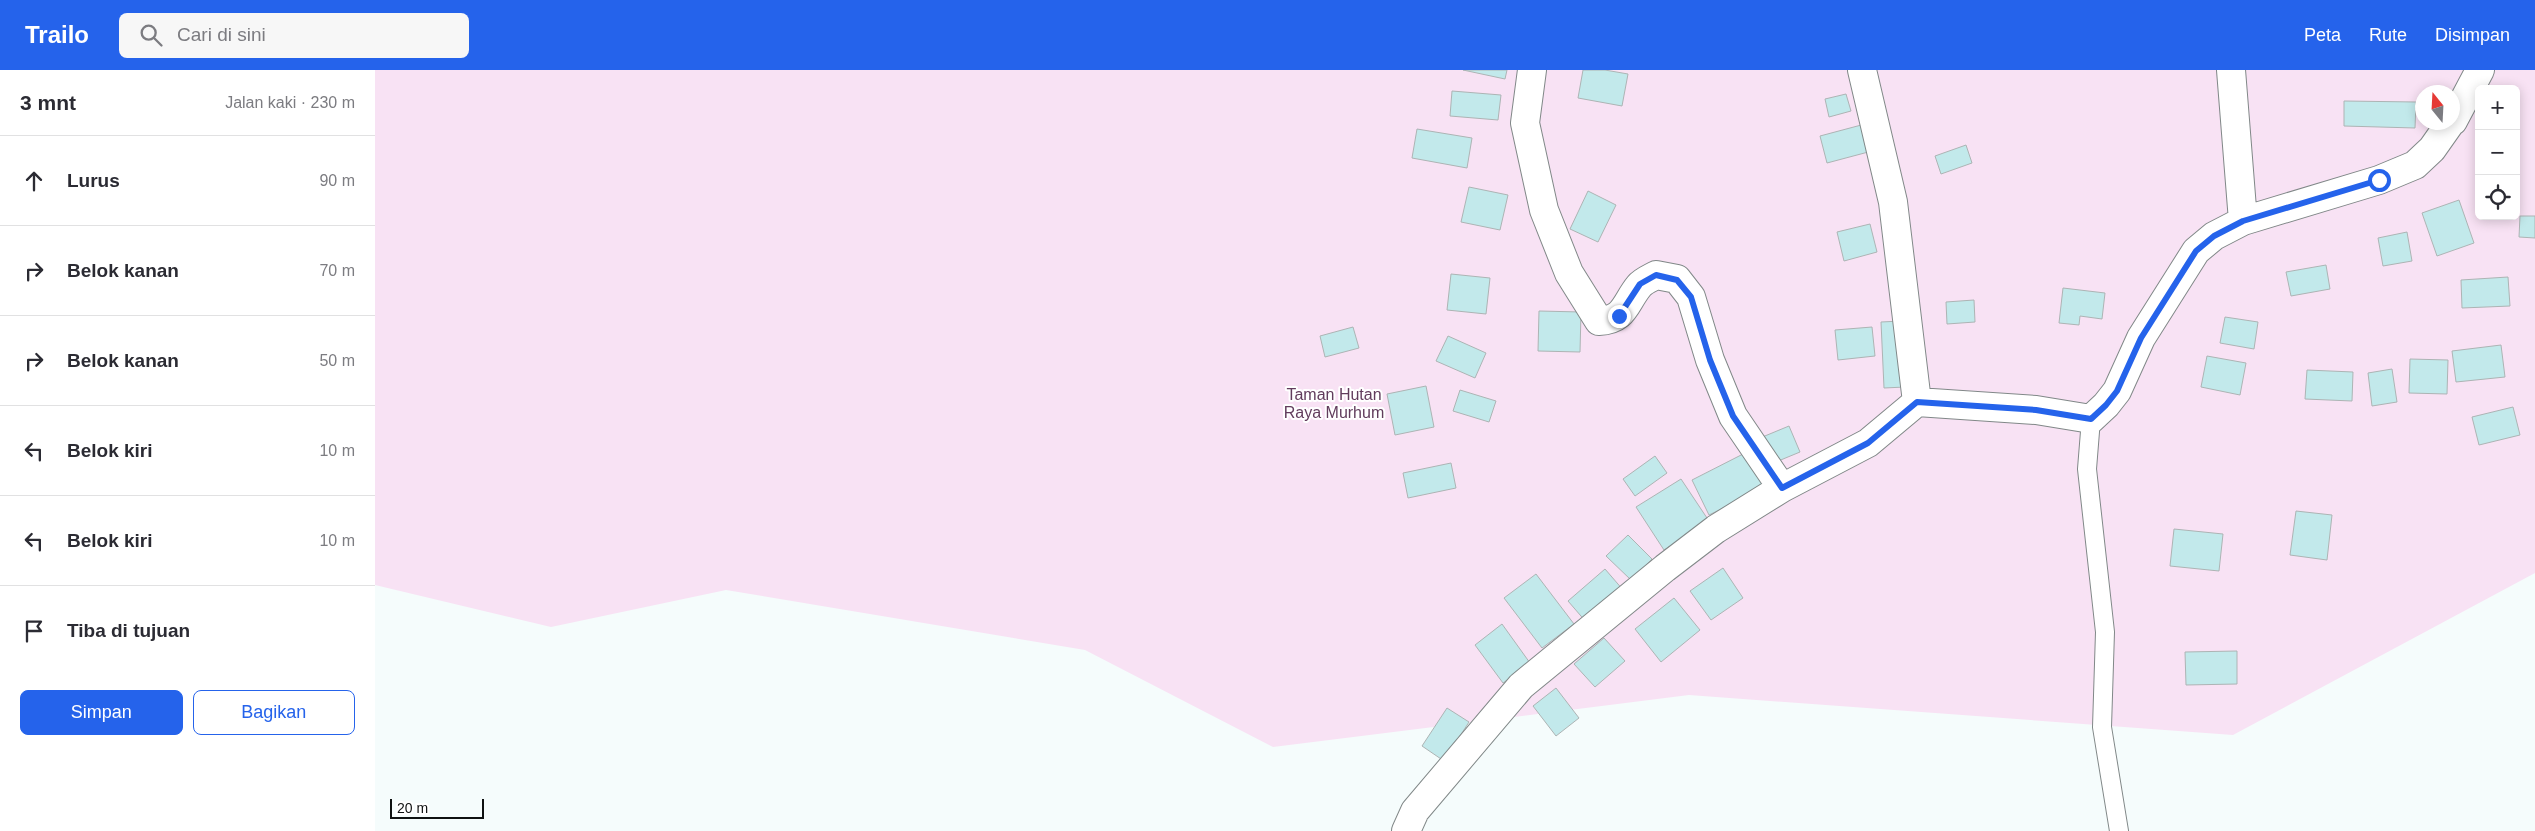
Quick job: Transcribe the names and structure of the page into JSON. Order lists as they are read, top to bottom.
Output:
{
  "parks": ["Taman Hutan Raya Murhum"],
  "scale_bar": "20 m",
  "north": "top",
  "page": {
    "header": "Trailo",
    "search": "Cari di sini",
    "nav": ["Peta", "Rute", "Disimpan"],
    "heading": ["3 mnt", "Jalan kaki · 230 m"],
    "map_buttons": ["+", "−"],
    "list": [
      ["Lurus", "90 m"],
      ["Belok kanan", "70 m"],
      ["Belok kanan", "50 m"],
      ["Belok kiri", "10 m"],
      ["Belok kiri", "10 m"],
      "Tiba di tujuan"
    ],
    "buttons": ["Simpan", "Bagikan"],
    "scale": "20 m"
  }
}
